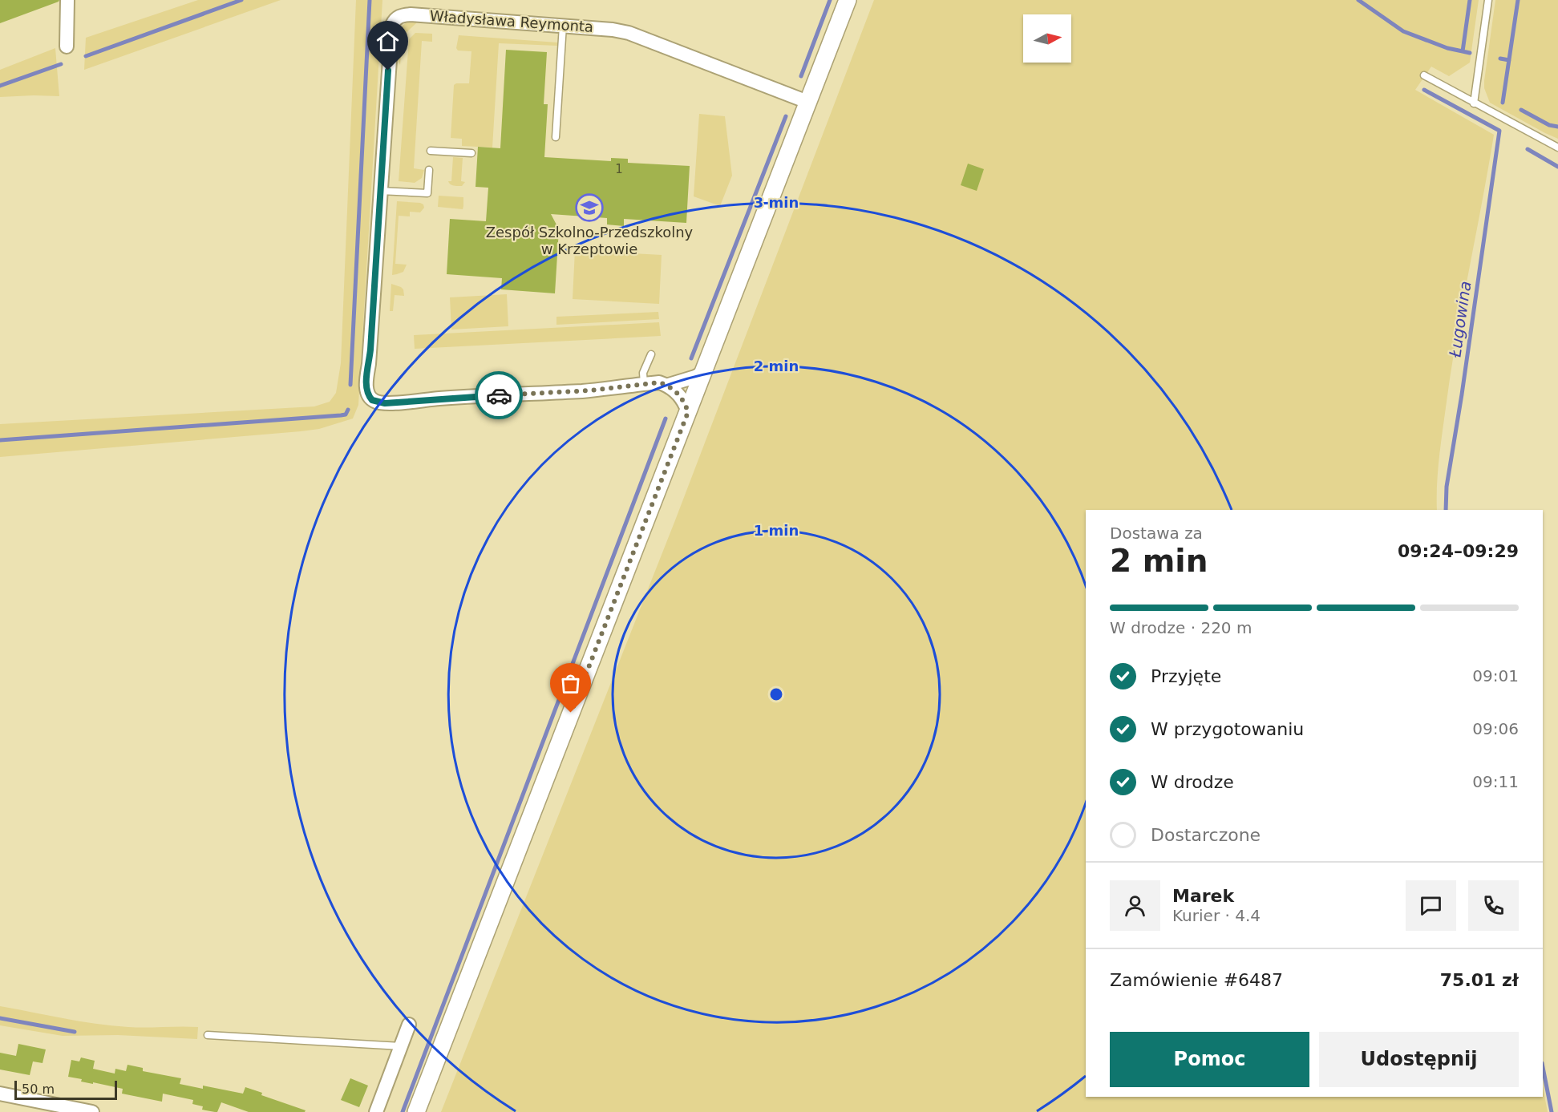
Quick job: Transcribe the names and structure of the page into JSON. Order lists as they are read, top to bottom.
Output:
{
  "streets": {
    "street": ["Władysława Reymonta"]
  },
  "water": ["Ługowina"],
  "places": {
    "school or university": ["Zespół Szkolno-Przedszkolny w Krzeptowie"]
  },
  "house_numbers": ["1"],
  "scale_bar": "50 m",
  "north": "right",
  "page": {
    "heading": ["2 min", "Dostawa za", "09:24–09:29"],
    "panel": [
      "Marek",
      "Kurier · 4.4",
      "Zamówienie #6487",
      "75.01 zł"
    ],
    "bar": "W drodze · 220 m",
    "list": [
      ["Przyjęte", "09:01"],
      ["W przygotowaniu", "09:06"],
      ["W drodze", "09:11"],
      "Dostarczone"
    ],
    "buttons": ["Pomoc", "Udostępnij"],
    "scale": "50 m"
  },
  "rings": ["3 min", "2 min", "1 min"]
}
